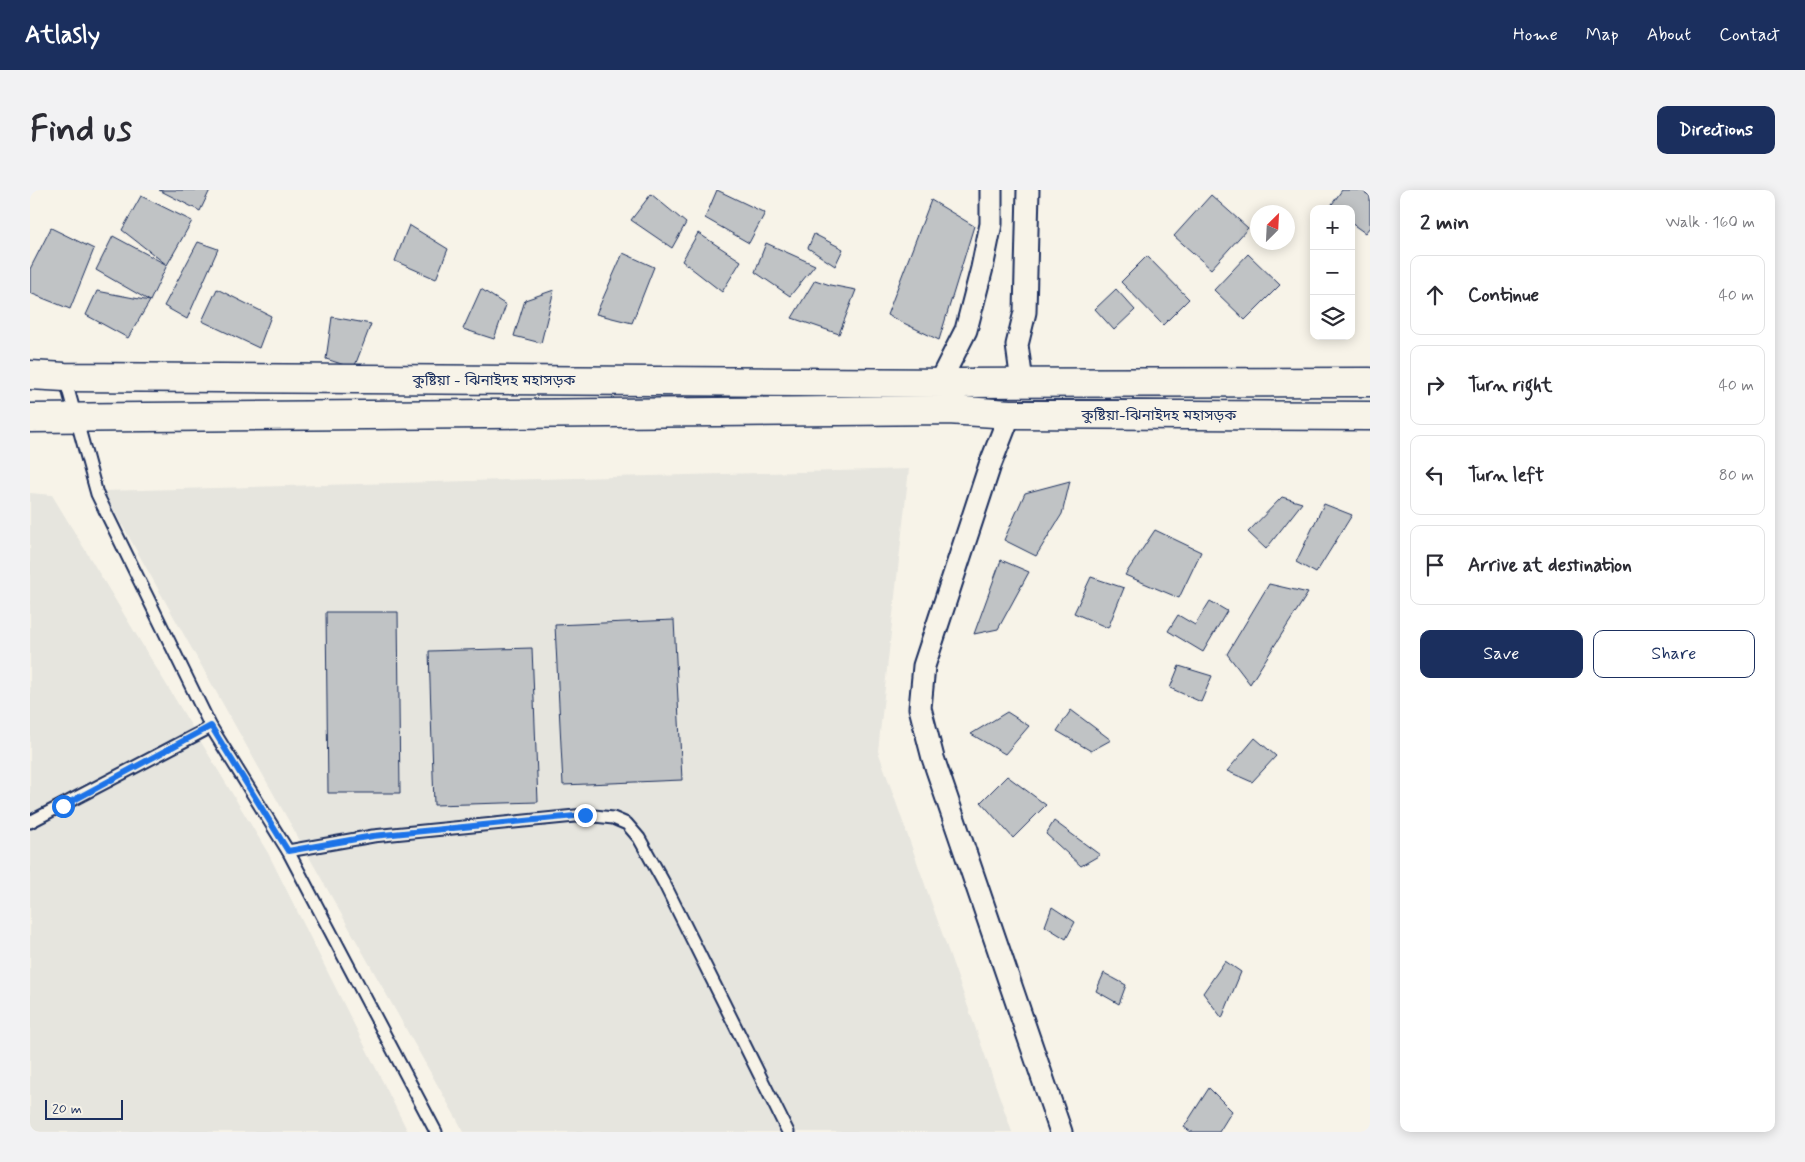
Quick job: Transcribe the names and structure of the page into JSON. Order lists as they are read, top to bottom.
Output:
{
  "streets": {
    "highway": ["কুষ্টিয়া - ঝিনাইদহ মহাসড়ক", "কুষ্টিয়া-ঝিনাইদহ মহাসড়ক"]
  },
  "scale_bar": "20 m",
  "north": "top right",
  "page": {
    "header": "Atlasly",
    "nav": [
      "Home",
      "Map",
      "About",
      "Contact"
    ],
    "buttons": [
      "Directions",
      ["Save", "Share"]
    ],
    "title": "Find us",
    "heading": ["2 min", "Walk · 160 m"],
    "map_buttons": ["+", "−"],
    "list": [
      ["Continue", "40 m"],
      ["Turn right", "40 m"],
      ["Turn left", "80 m"],
      "Arrive at destination"
    ],
    "scale": "20 m"
  }
}
